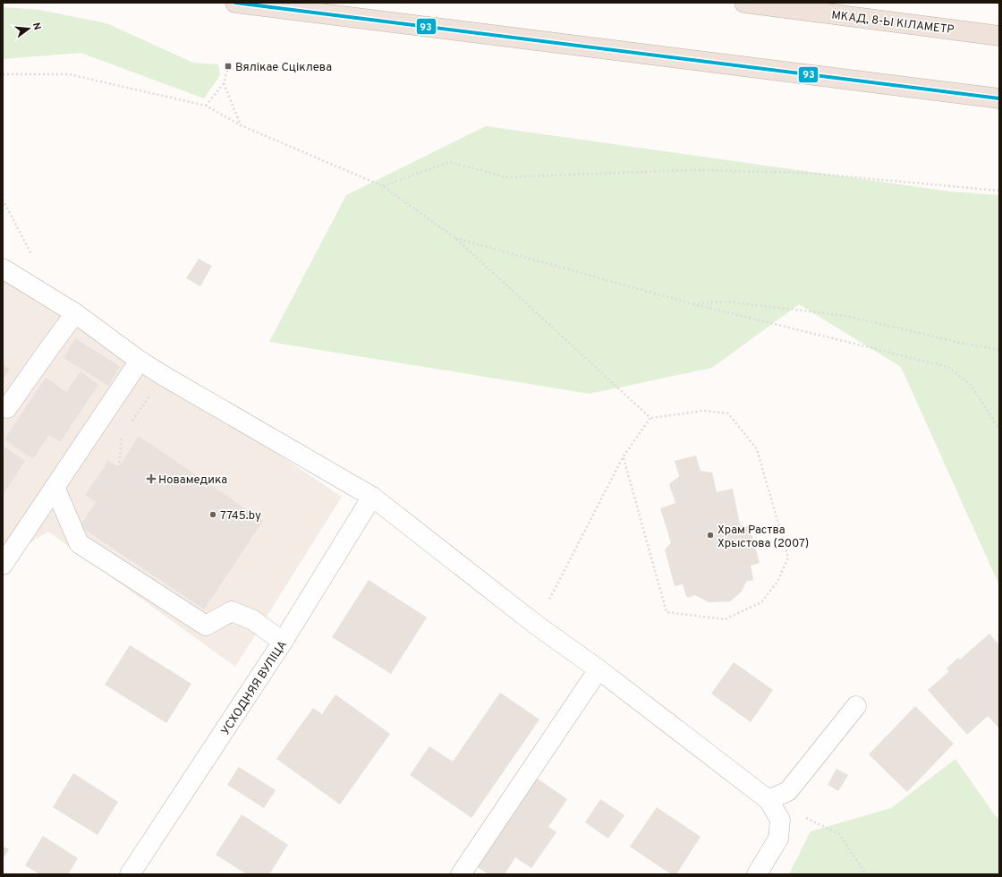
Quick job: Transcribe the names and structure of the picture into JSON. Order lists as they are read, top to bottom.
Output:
{
  "streets": {
    "highway": ["МКАД, 8-Ы КІЛАМЕТР"],
    "street": ["УСХОДНЯЯ ВУЛІЦА"]
  },
  "places": {
    "transit": ["Вялікае Сціклева"],
    "health": ["Новамедика"],
    "other": ["7745.by", "Храм Раства Хрыстова (2007)"]
  },
  "lines": ["transit line 93"],
  "north": "right"
}
